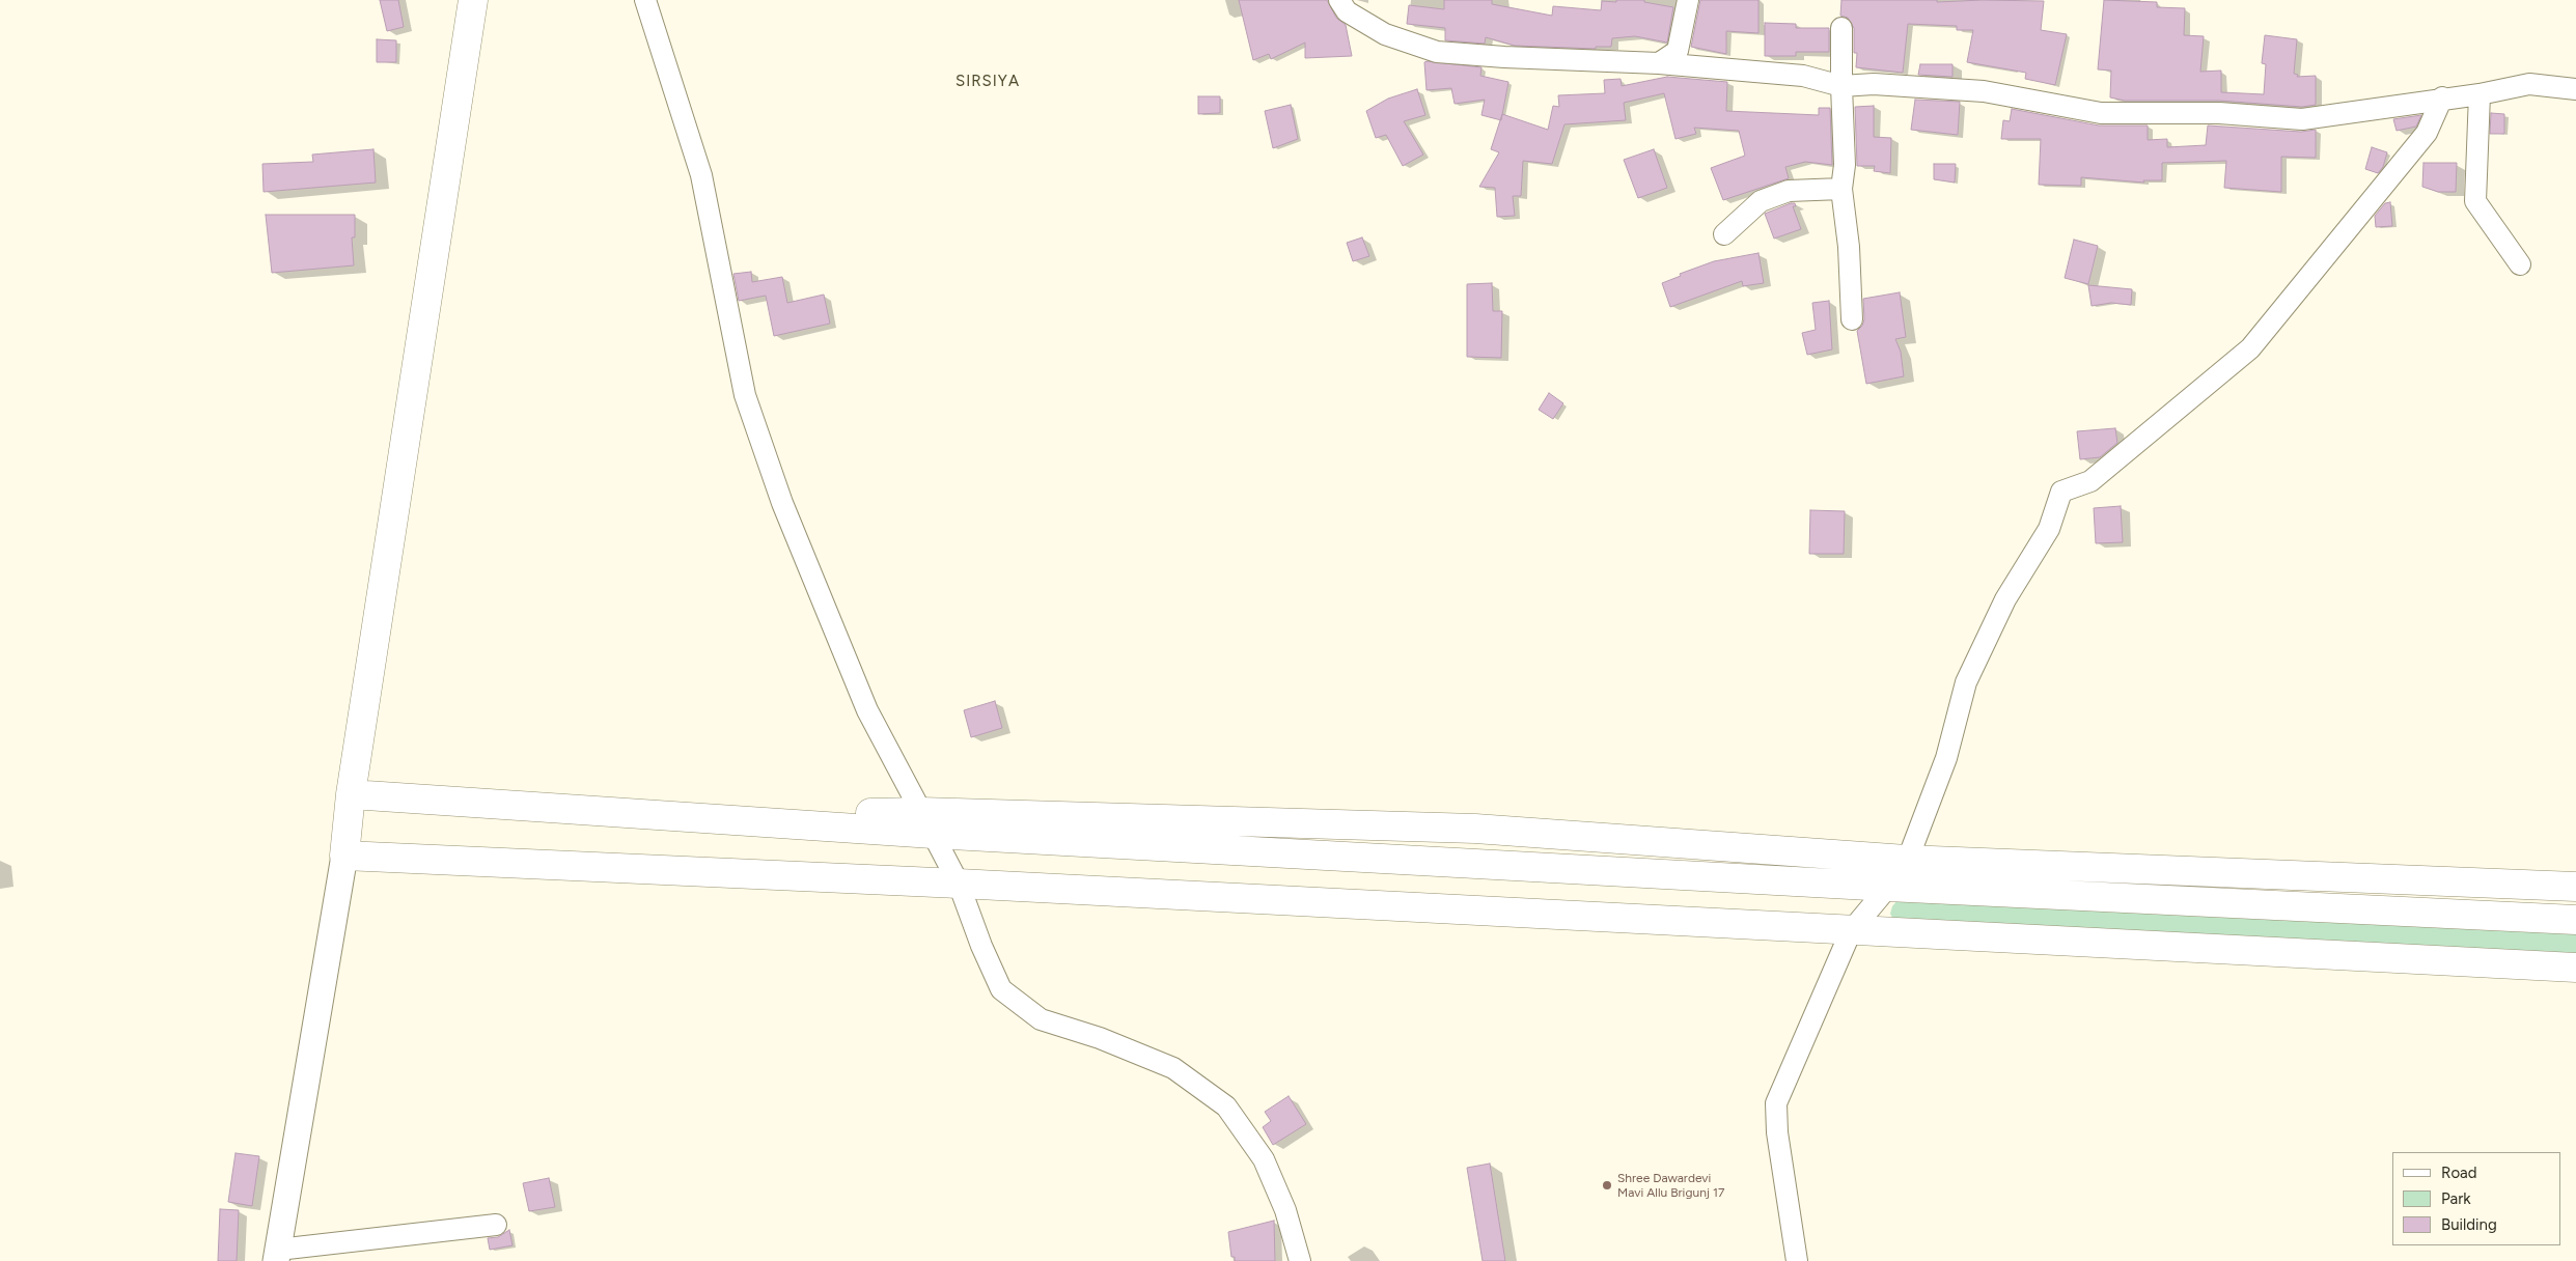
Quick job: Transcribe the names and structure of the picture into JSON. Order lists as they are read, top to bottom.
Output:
{
  "districts": ["SIRSIYA"],
  "places": ["Shree Dawardevi Mavi Allu Brigunj 17"],
  "legend": ["Road", "Park", "Building"]
}
